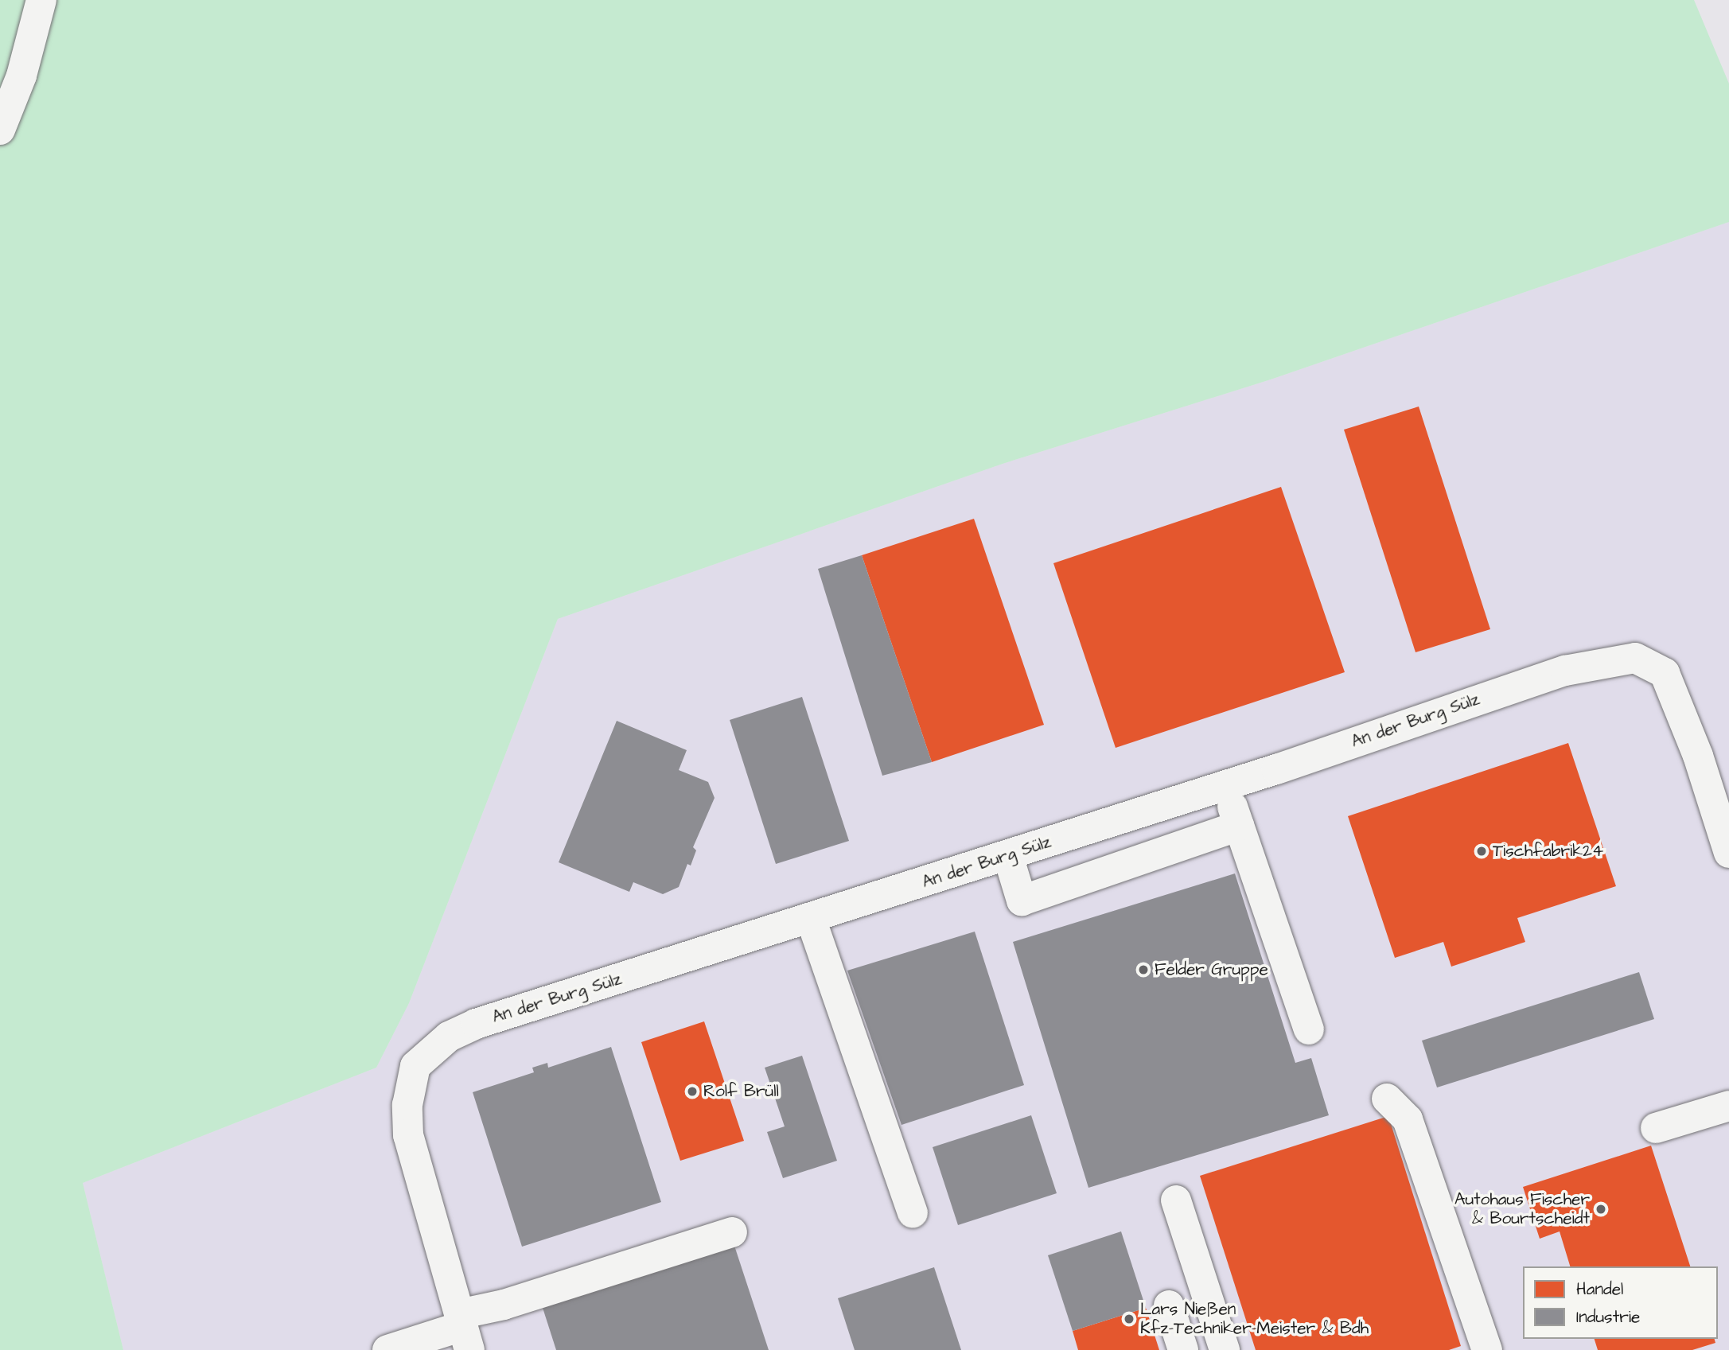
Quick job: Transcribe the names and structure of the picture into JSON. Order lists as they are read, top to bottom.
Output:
{
  "streets": {
    "street": ["An der Burg Sülz"]
  },
  "places": [
    "Tischfabrik24",
    "Felder Gruppe",
    "Rolf Brüll",
    "Autohaus Fischer & Bourtscheidt",
    "Lars Nießen Kfz-Techniker-Meister & Bdh"
  ],
  "legend": ["Handel", "Industrie"]
}
